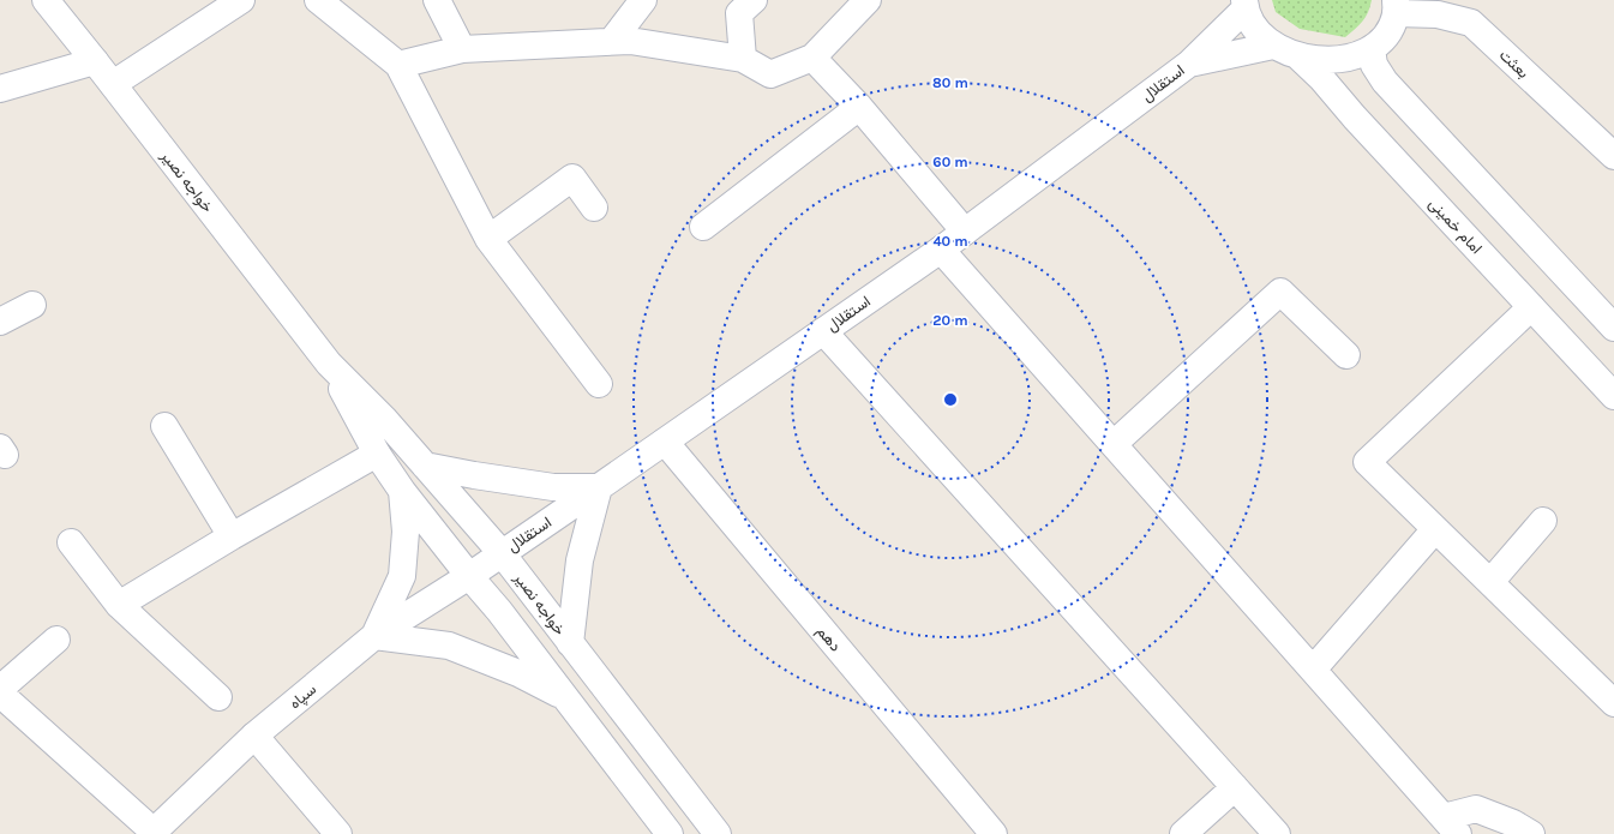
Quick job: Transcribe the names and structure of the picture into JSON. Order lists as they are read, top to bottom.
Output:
{
  "streets": {
    "street": [
      "بعثت",
      "استقلال",
      "خواجه نصیر",
      "امام خمینی",
      "دهم",
      "سپاه"
    ]
  },
  "crossings": [
    ["استقلال", "خواجه نصیر"],
    ["استقلال", "دهم"],
    ["استقلال", "سپاه"],
    ["خواجه نصیر", "سپاه"]
  ],
  "rings": [
    "80 m",
    "60 m",
    "40 m",
    "20 m"
  ]
}
